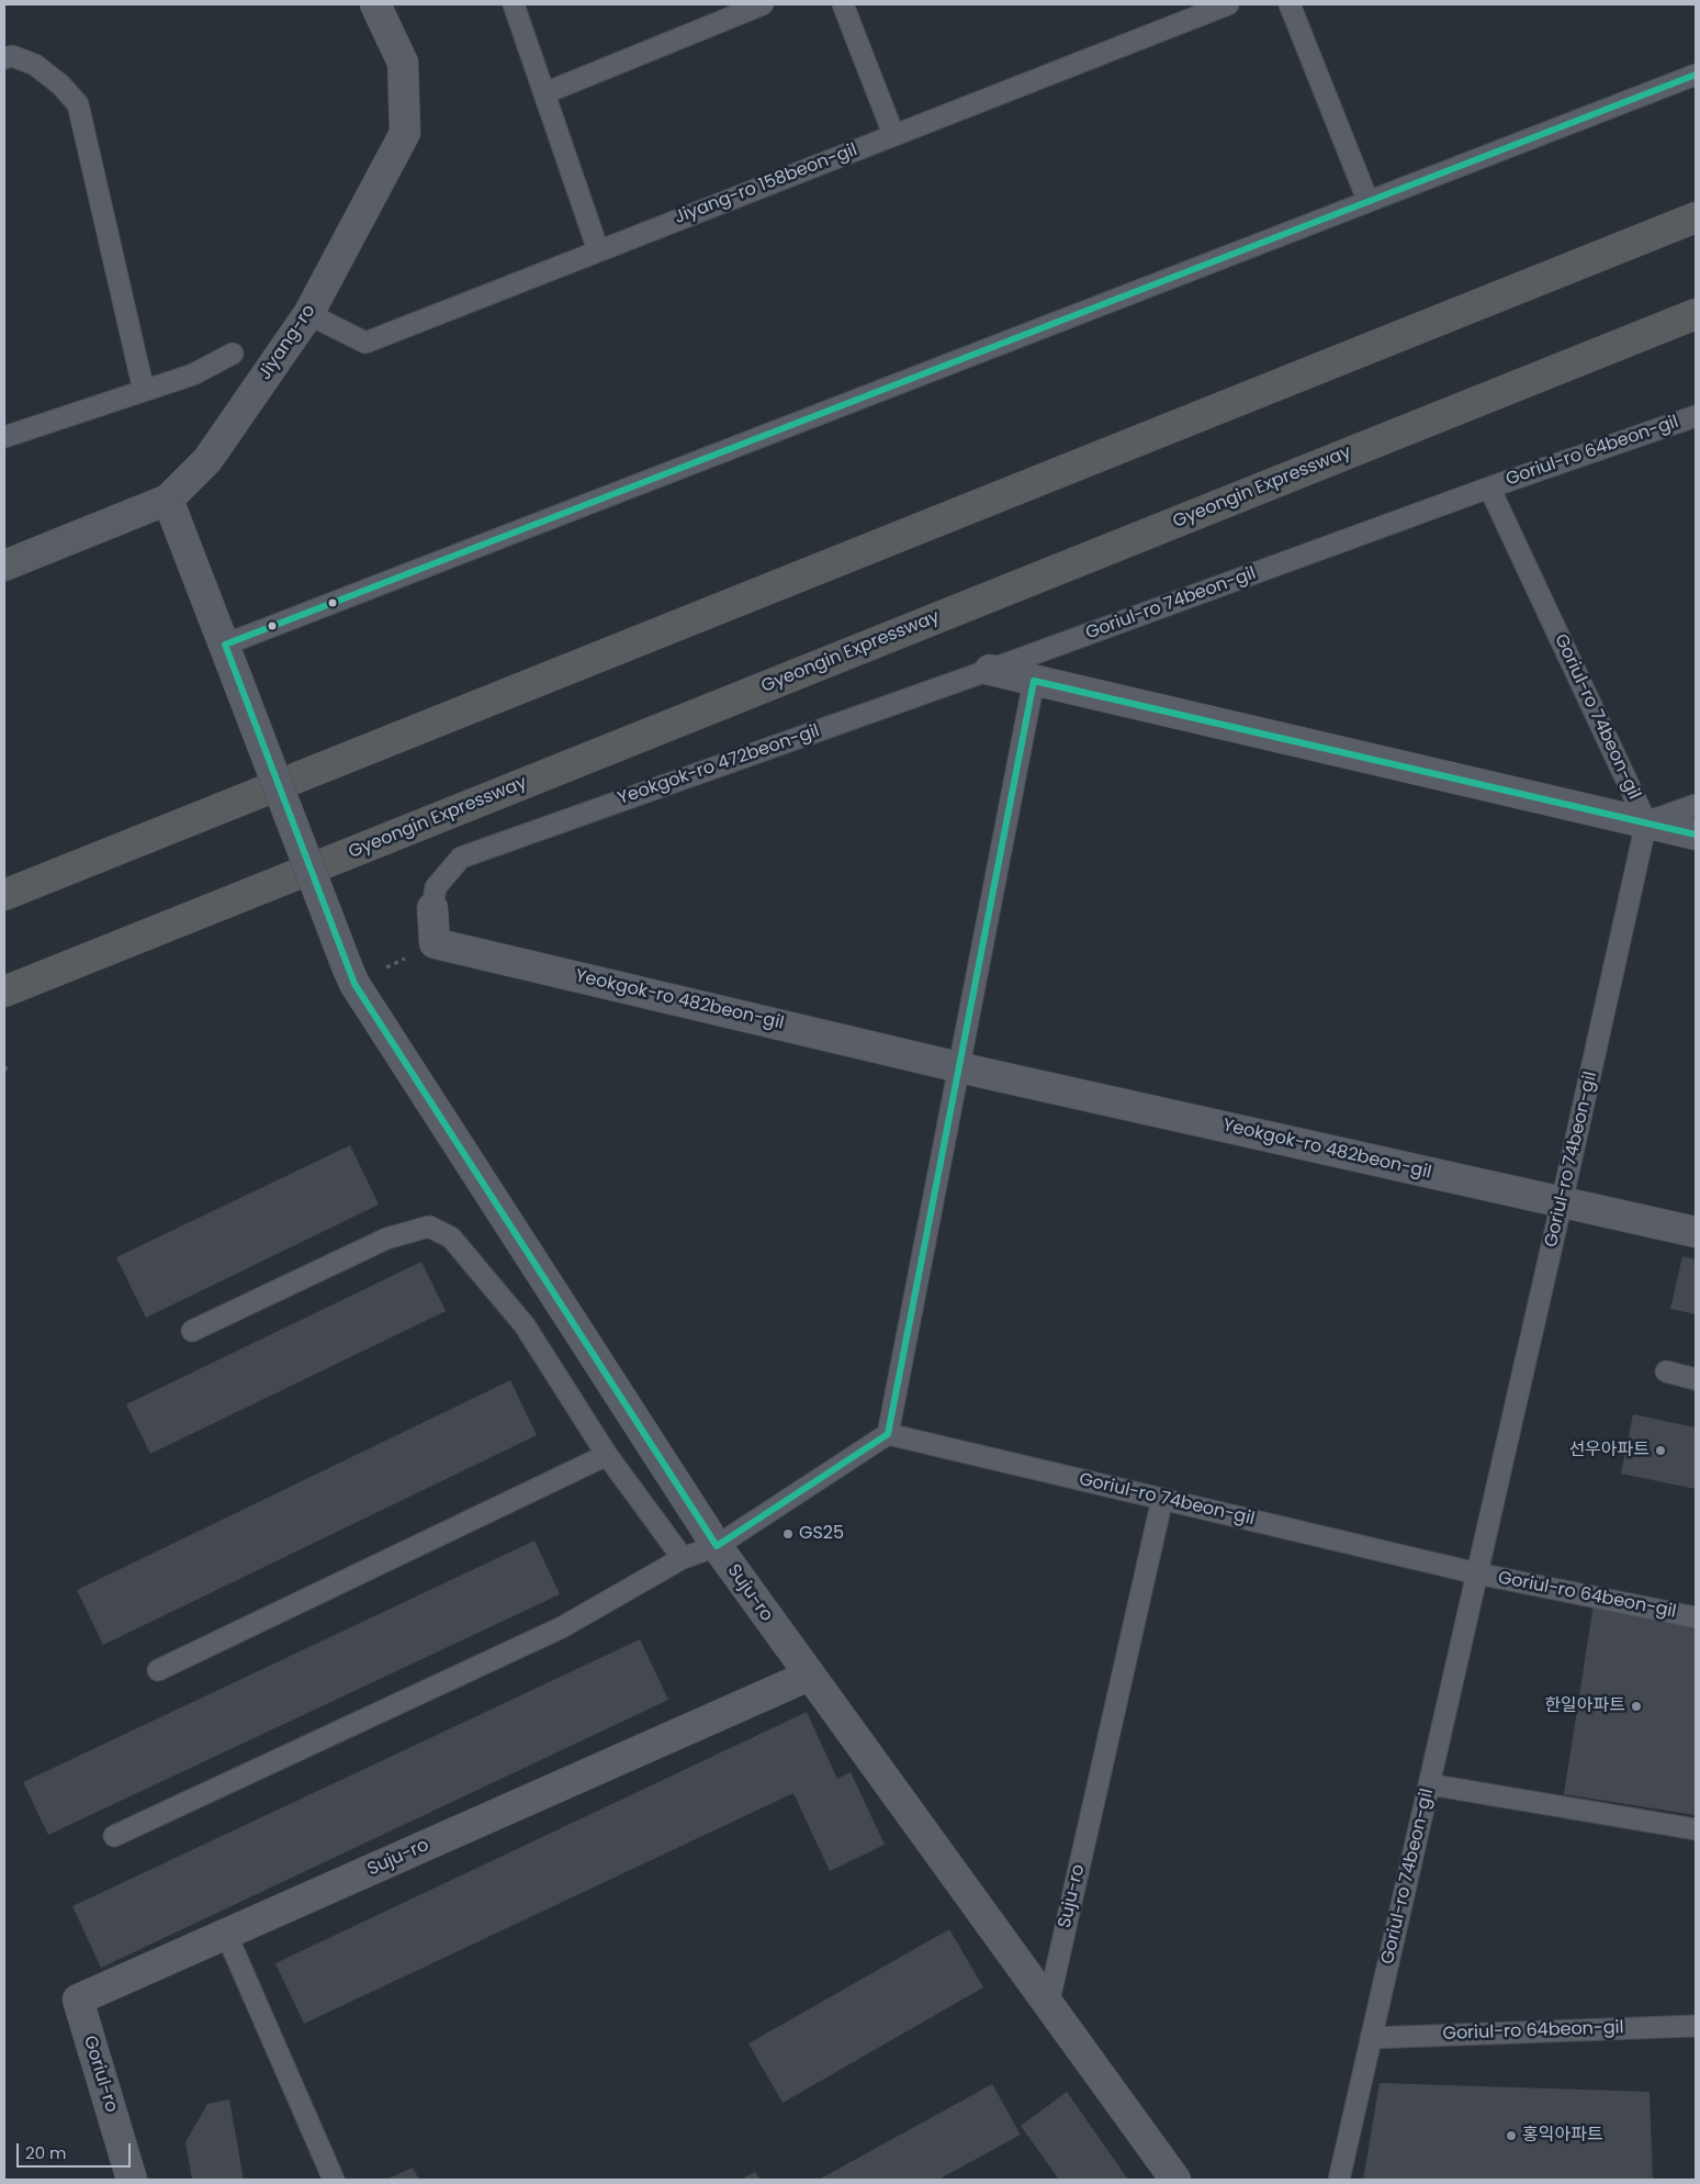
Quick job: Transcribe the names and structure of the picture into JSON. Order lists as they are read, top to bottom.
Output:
{
  "streets": {
    "highway": ["Gyeongin Expressway"],
    "street": [
      "Jiyang-ro",
      "Yeokgok-ro 482beon-gil",
      "Suju-ro",
      "Goriul-ro"
    ],
    "lane": [
      "Jiyang-ro 158beon-gil",
      "Goriul-ro 64beon-gil",
      "Goriul-ro 74beon-gil",
      "Yeokgok-ro 472beon-gil"
    ]
  },
  "crossings": [
    ["Jiyang-ro 158beon-gil", "Jiyang-ro"],
    ["Jiyang-ro", "Suju-ro"],
    ["Goriul-ro 64beon-gil", "Goriul-ro 74beon-gil"],
    ["Goriul-ro 74beon-gil", "Yeokgok-ro 472beon-gil"],
    ["Goriul-ro 74beon-gil", "Yeokgok-ro 482beon-gil"],
    ["Goriul-ro 74beon-gil", "Suju-ro"],
    ["Suju-ro", "Goriul-ro"]
  ],
  "places": [
    "선우아파트",
    "GS25",
    "한일아파트",
    "홍익아파트"
  ],
  "scale_bar": "20 m"
}
